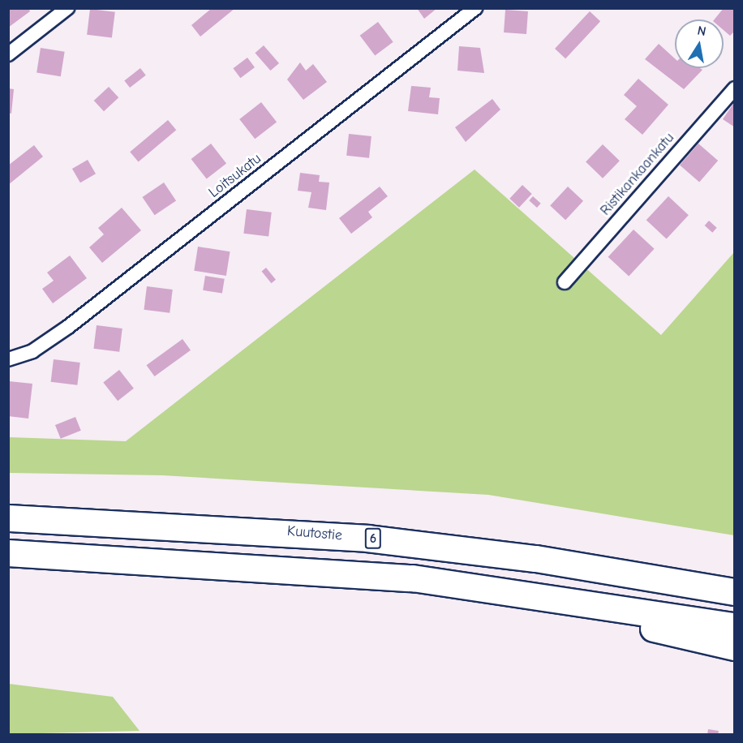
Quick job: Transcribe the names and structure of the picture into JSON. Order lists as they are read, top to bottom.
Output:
{
  "streets": {
    "highway": ["Kuutostie", "6"],
    "street": ["Ristikankaankatu", "Loitsukatu"]
  },
  "north": "top"
}
